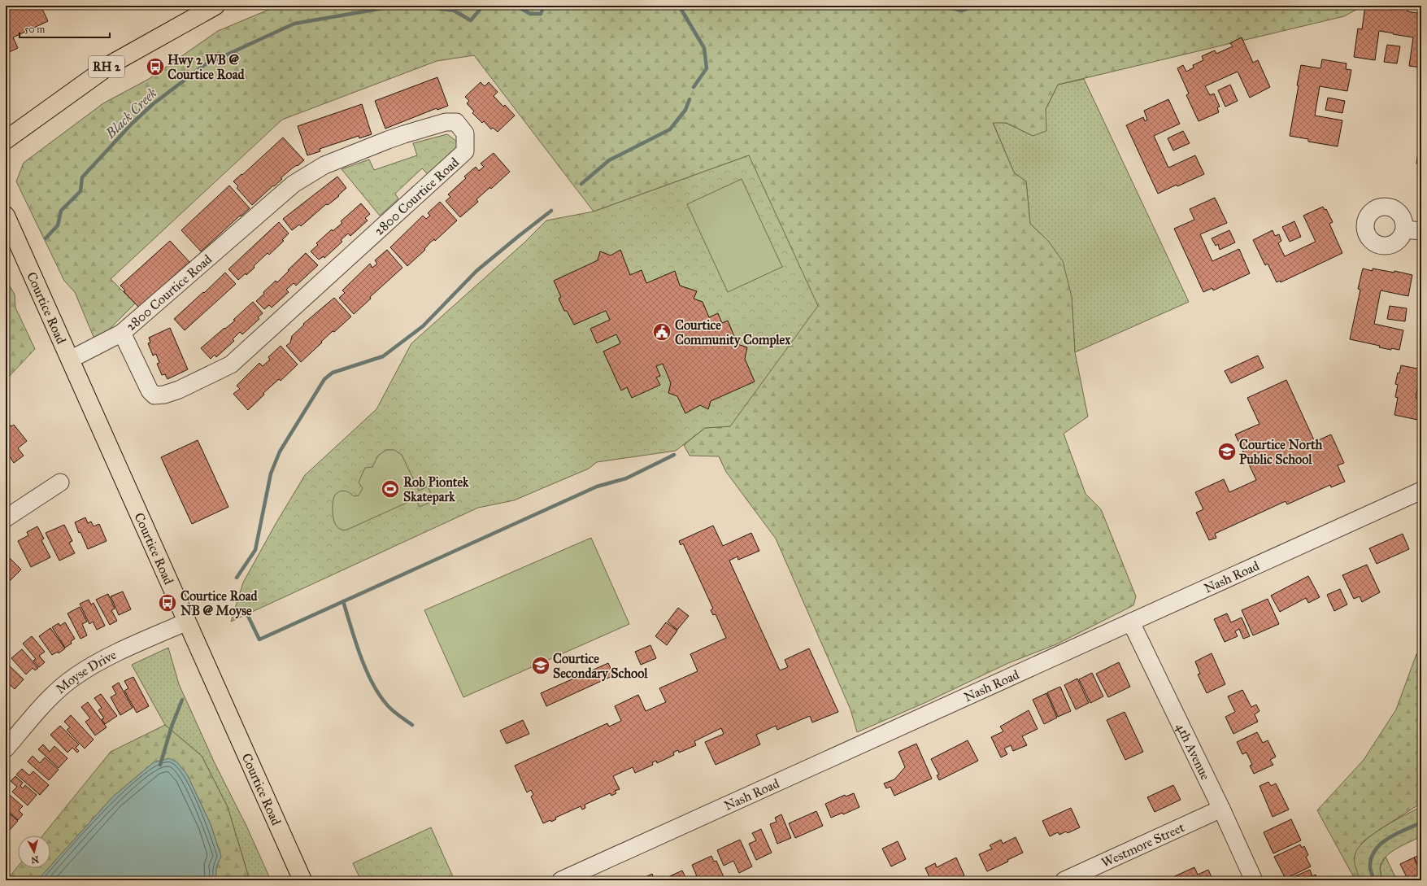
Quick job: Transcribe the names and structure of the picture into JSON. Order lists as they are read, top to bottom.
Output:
{
  "streets": {
    "main road": ["RH 2", "Courtice Road"],
    "street": [
      "2800 Courtice Road",
      "Nash Road",
      "Moyse Drive",
      "4th Avenue",
      "Westmore Street"
    ]
  },
  "crossings": [
    ["2800 Courtice Road", "Courtice Road"],
    ["Courtice Road", "Moyse Drive"],
    ["Nash Road", "4th Avenue"],
    ["4th Avenue", "Westmore Street"]
  ],
  "water": ["Black Creek"],
  "places": {
    "bus stop": ["Hwy 2 WB @ Courtice Road", "Courtice Road NB @ Moyse"],
    "public building": ["Courtice Community Complex"],
    "school or university": ["Courtice North Public School", "Courtice Secondary School"],
    "sports": ["Rob Piontek Skatepark"]
  },
  "scale_bar": "50 m",
  "north": "bottom"
}
